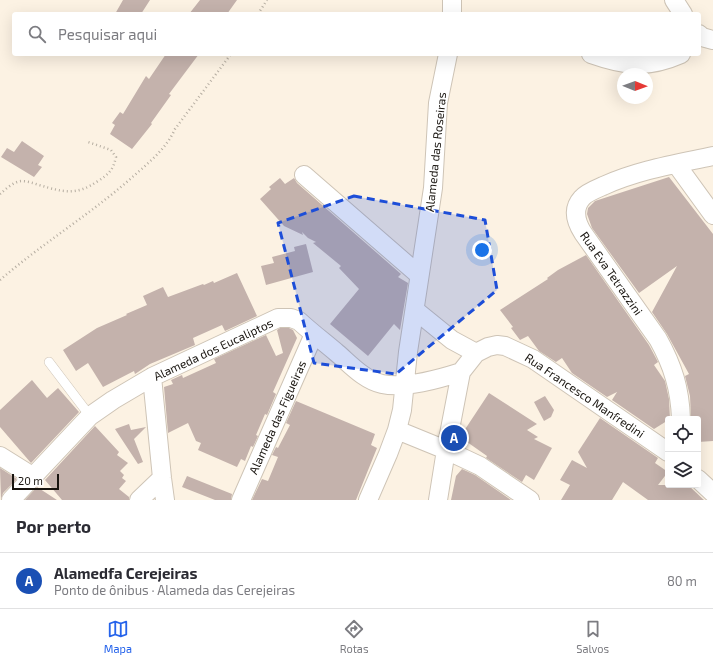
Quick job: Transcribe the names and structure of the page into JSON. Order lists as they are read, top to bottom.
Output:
{
  "streets": {
    "street": [
      "Alameda das Roseiras",
      "Rua Eva Tetrazzini",
      "Alameda dos Eucaliptos",
      "Rua Francesco Manfredini",
      "Alameda das Figueiras"
    ]
  },
  "crossings": [
    ["Alameda das Roseiras", "Alameda dos Eucaliptos"],
    ["Alameda dos Eucaliptos", "Alameda das Figueiras"]
  ],
  "scale_bar": "20 m",
  "north": "right",
  "page": {
    "search": "Pesquisar aqui",
    "pins": "A",
    "scale": "20 m",
    "heading": "Por perto",
    "list": [
      {
        "mark": "A",
        "name": "Alamedfa Cerejeiras",
        "note": "Ponto de ônibus · Alameda das Cerejeiras",
        "value": "80 m"
      }
    ],
    "nav": ["Mapa", "Rotas", "Salvos"]
  }
}
